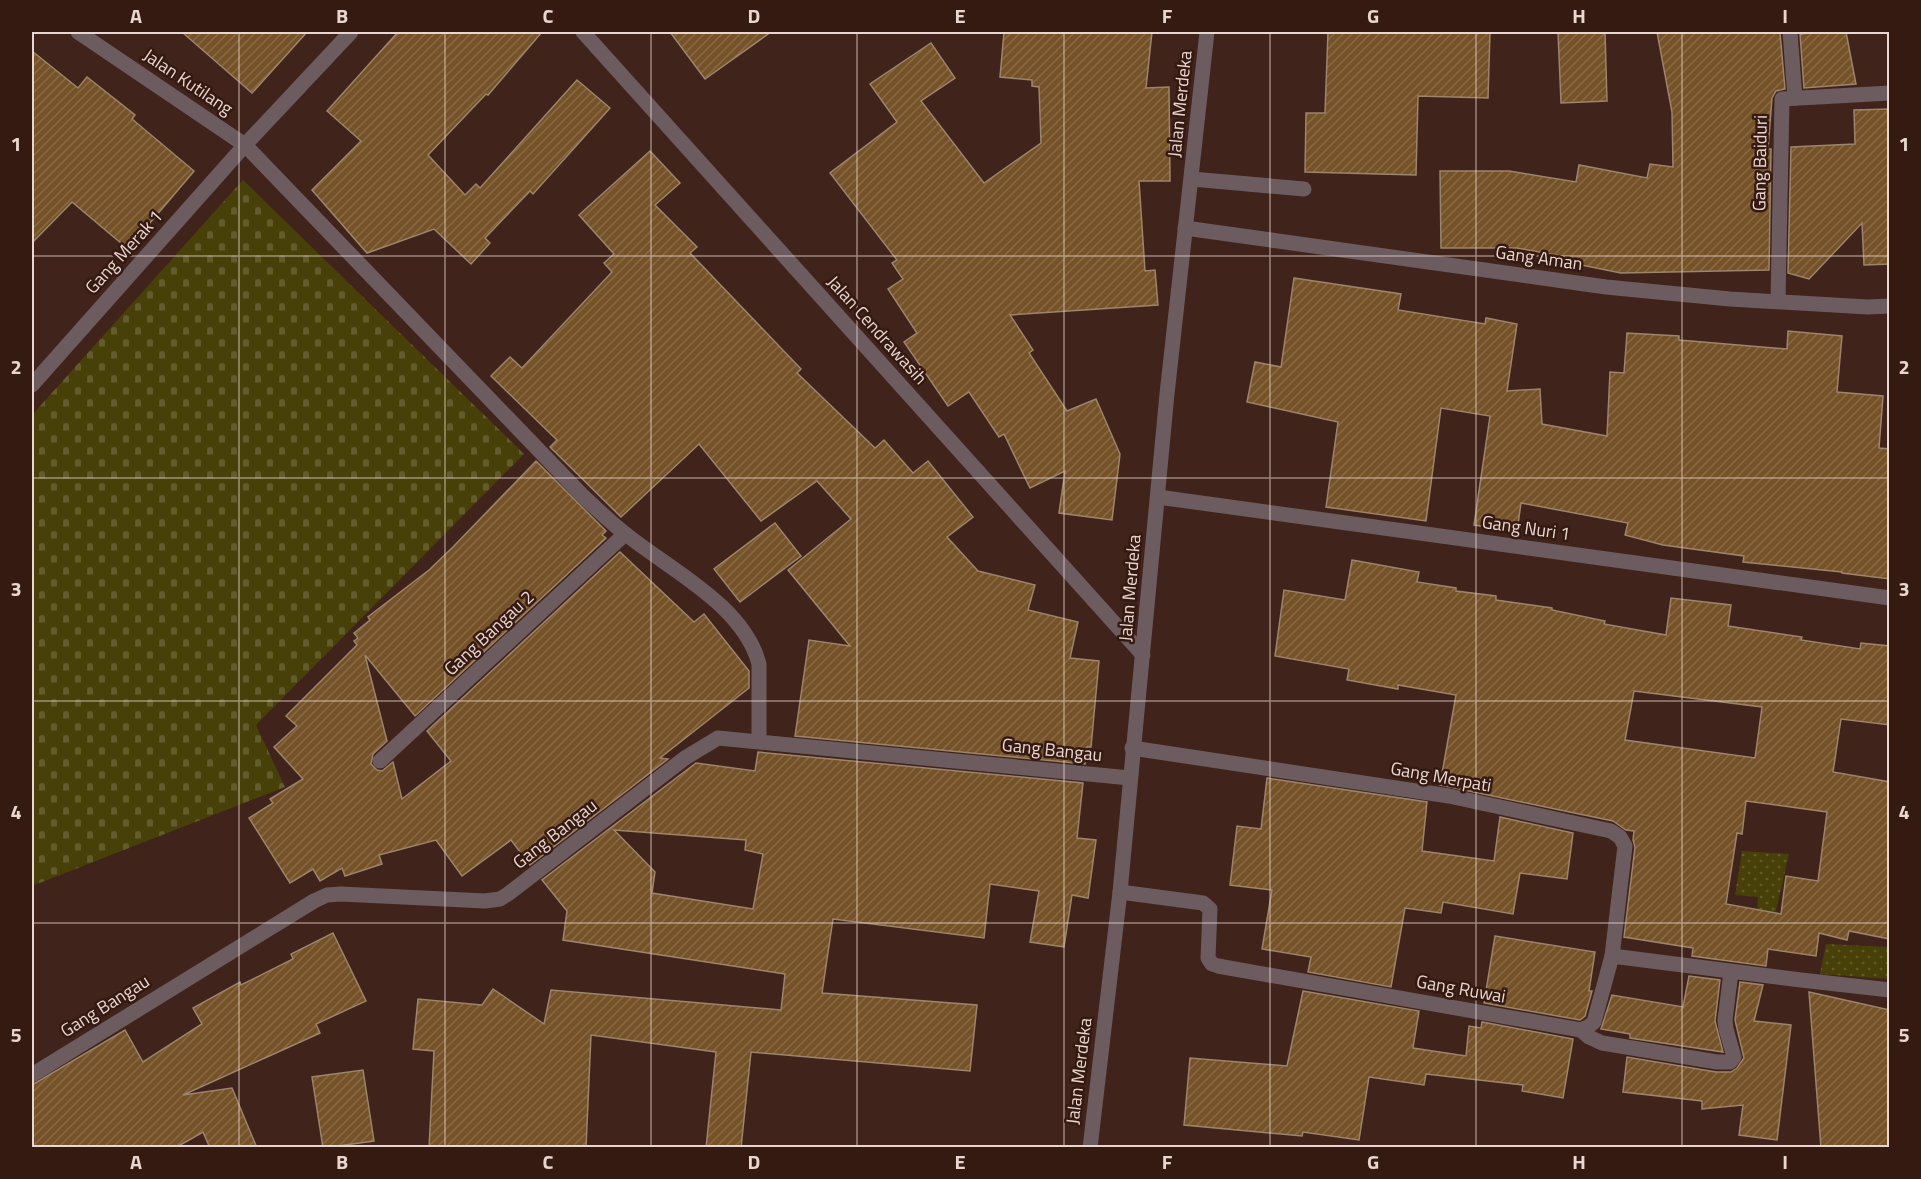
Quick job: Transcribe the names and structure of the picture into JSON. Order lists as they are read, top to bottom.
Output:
{
  "streets": {
    "street": [
      "Jalan Kutilang",
      "Jalan Merdeka",
      "Gang Baiduri",
      "Gang Merak 1",
      "Gang Aman",
      "Jalan Cendrawasih",
      "Gang Nuri 1",
      "Gang Bangau 2",
      "Gang Bangau",
      "Gang Merpati",
      "Gang Ruwai"
    ]
  },
  "crossings": [
    ["Jalan Kutilang", "Gang Merak 1"],
    ["Jalan Kutilang", "Gang Bangau 2"],
    ["Jalan Kutilang", "Gang Bangau"],
    ["Jalan Merdeka", "Gang Aman"],
    ["Jalan Merdeka", "Jalan Cendrawasih"],
    ["Jalan Merdeka", "Gang Nuri 1"],
    ["Jalan Merdeka", "Gang Bangau"],
    ["Jalan Merdeka", "Gang Merpati"],
    ["Jalan Merdeka", "Gang Ruwai"],
    ["Gang Baiduri", "Gang Aman"]
  ],
  "grid": {
    "columns": [
      "A",
      "B",
      "C",
      "D",
      "E",
      "F",
      "G",
      "H",
      "I"
    ],
    "rows": [
      "1",
      "2",
      "3",
      "4",
      "5"
    ]
  }
}
